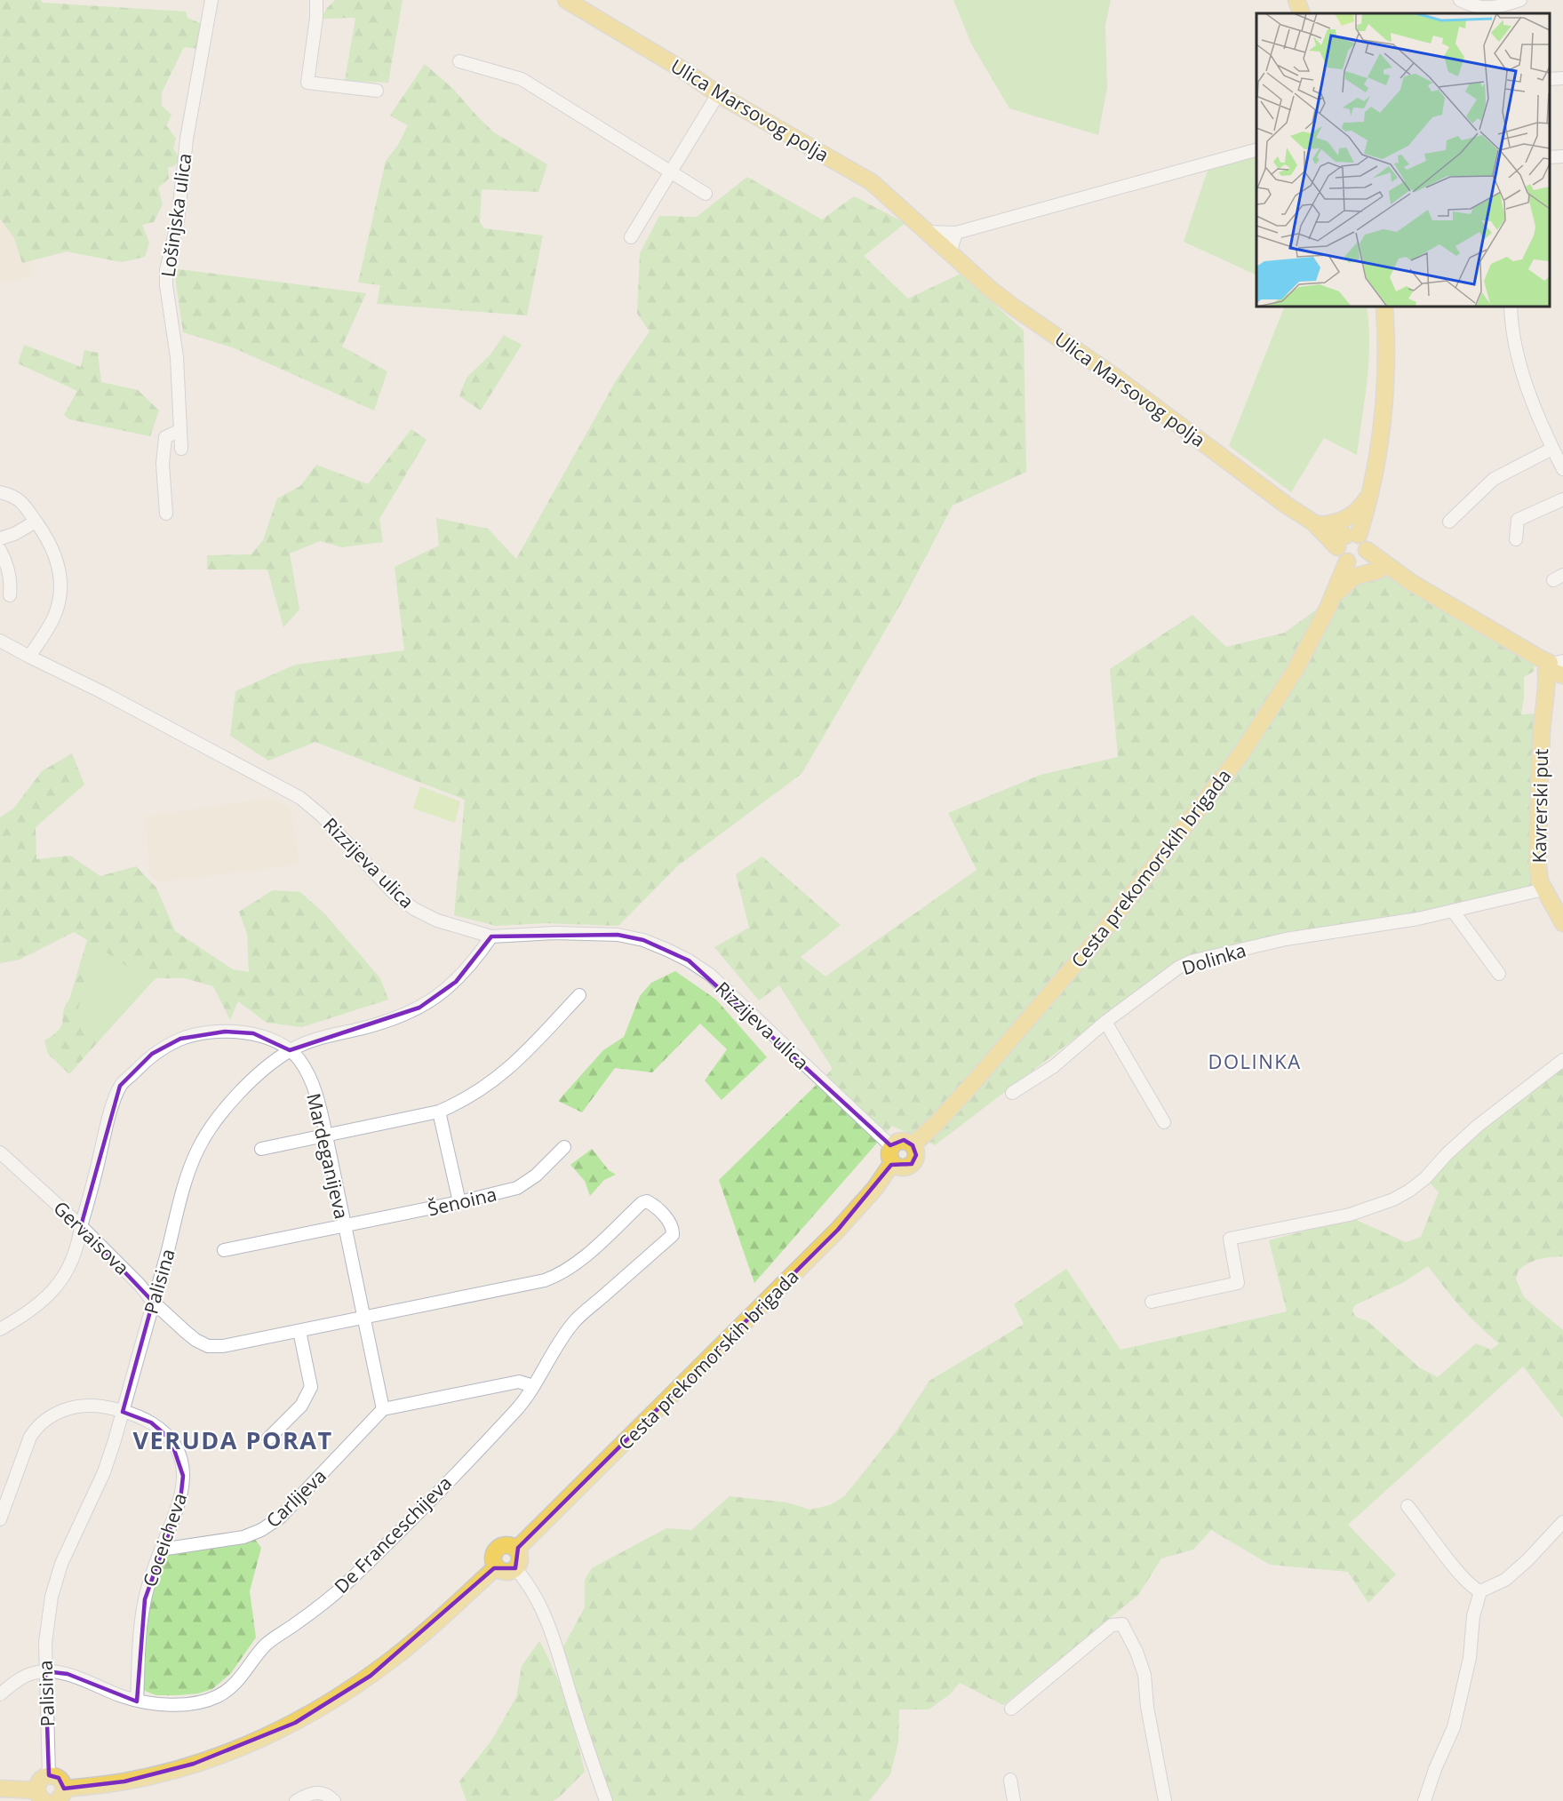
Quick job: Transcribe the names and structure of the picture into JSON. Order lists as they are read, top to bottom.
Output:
{
  "streets": {
    "main road": ["Ulica Marsovog polja", "Kavrerski put", "Cesta prekomorskih brigada"],
    "street": [
      "Lošinjska ulica",
      "Rizzijeva ulica",
      "Dolinka",
      "Mardeganijeva",
      "Šenoina",
      "Gervaisova",
      "Palisina",
      "Carlijeva",
      "De Franceschijeva",
      "Coceicheva"
    ]
  },
  "crossings": [
    ["Kavrerski put", "Dolinka"],
    ["Rizzijeva ulica", "Cesta prekomorskih brigada"],
    ["Rizzijeva ulica", "Palisina"],
    ["Mardeganijeva", "Šenoina"],
    ["Mardeganijeva", "Gervaisova"],
    ["Mardeganijeva", "Palisina"],
    ["Mardeganijeva", "Carlijeva"],
    ["Gervaisova", "Palisina"],
    ["Gervaisova", "De Franceschijeva"],
    ["Palisina", "De Franceschijeva"],
    ["Palisina", "Coceicheva"],
    ["Carlijeva", "Coceicheva"],
    ["De Franceschijeva", "Coceicheva"]
  ],
  "districts": ["DOLINKA", "VERUDA PORAT"]
}
